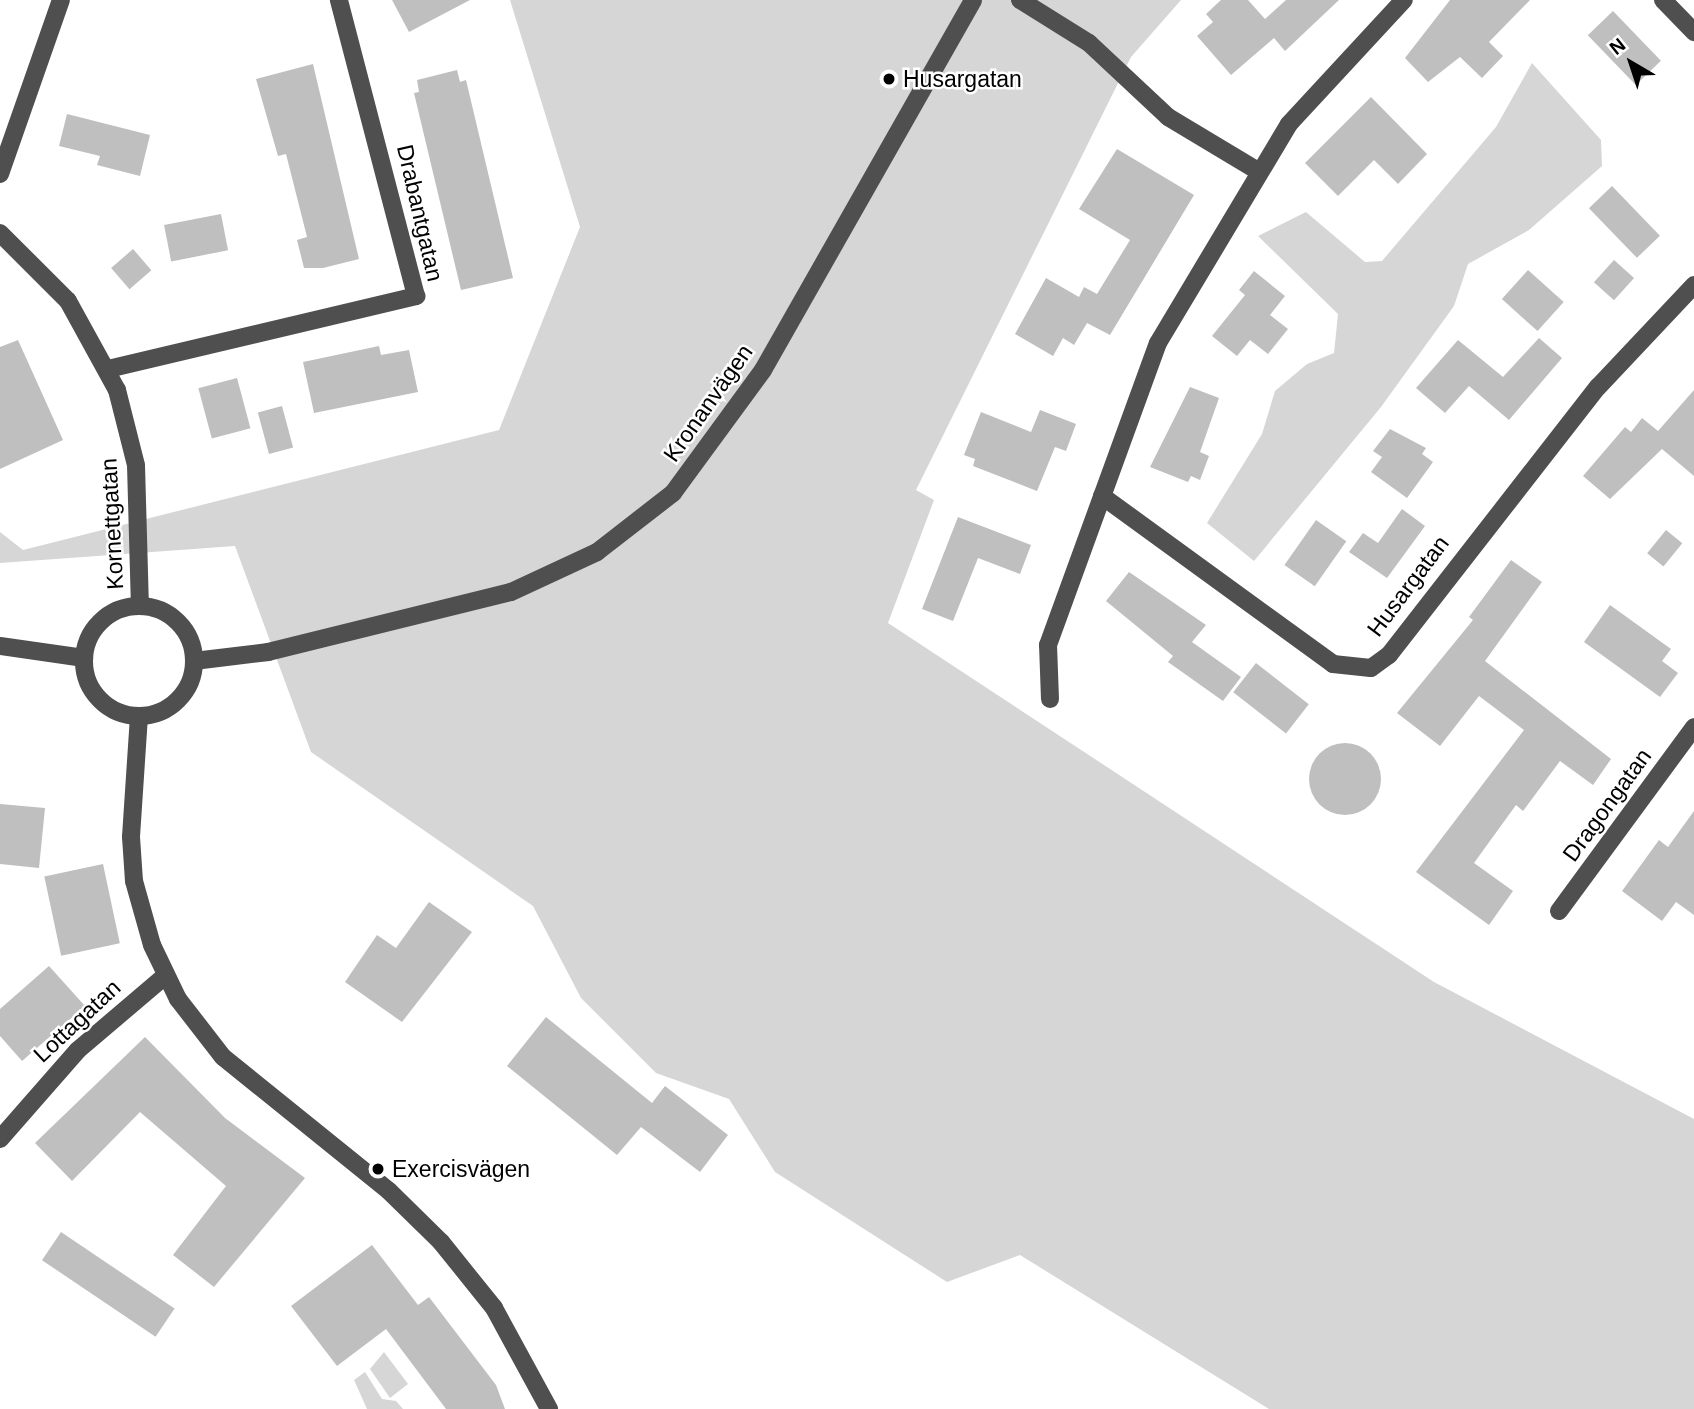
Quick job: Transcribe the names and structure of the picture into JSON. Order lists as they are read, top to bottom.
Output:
{
  "streets": {
    "street": [
      "Drabantgatan",
      "Kronanvägen",
      "Kornettgatan",
      "Husargatan",
      "Dragongatan",
      "Lottagatan"
    ]
  },
  "crossings": [
    ["Drabantgatan", "Kornettgatan"],
    ["Kronanvägen", "Kornettgatan"]
  ],
  "places": ["Husargatan", "Exercisvägen"],
  "north": "top left"
}
